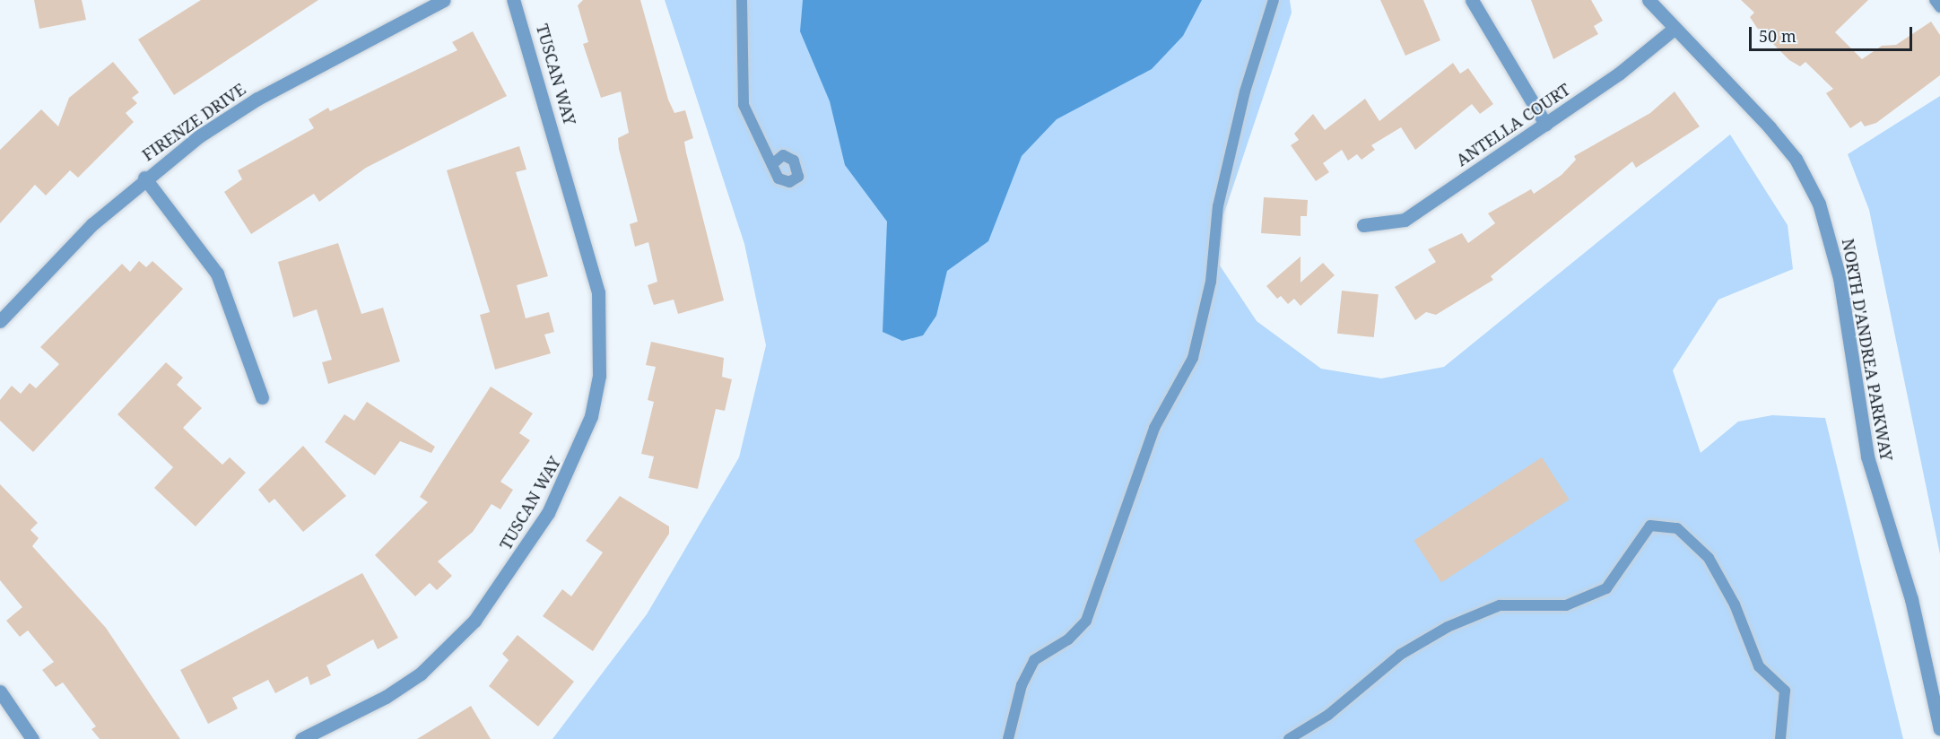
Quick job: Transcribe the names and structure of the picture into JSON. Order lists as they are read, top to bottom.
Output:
{
  "streets": {
    "street": [
      "TUSCAN WAY",
      "FIRENZE DRIVE",
      "ANTELLA COURT",
      "NORTH D'ANDREA PARKWAY"
    ]
  },
  "crossings": [
    ["ANTELLA COURT", "NORTH D'ANDREA PARKWAY"]
  ],
  "scale_bar": "50 m"
}
